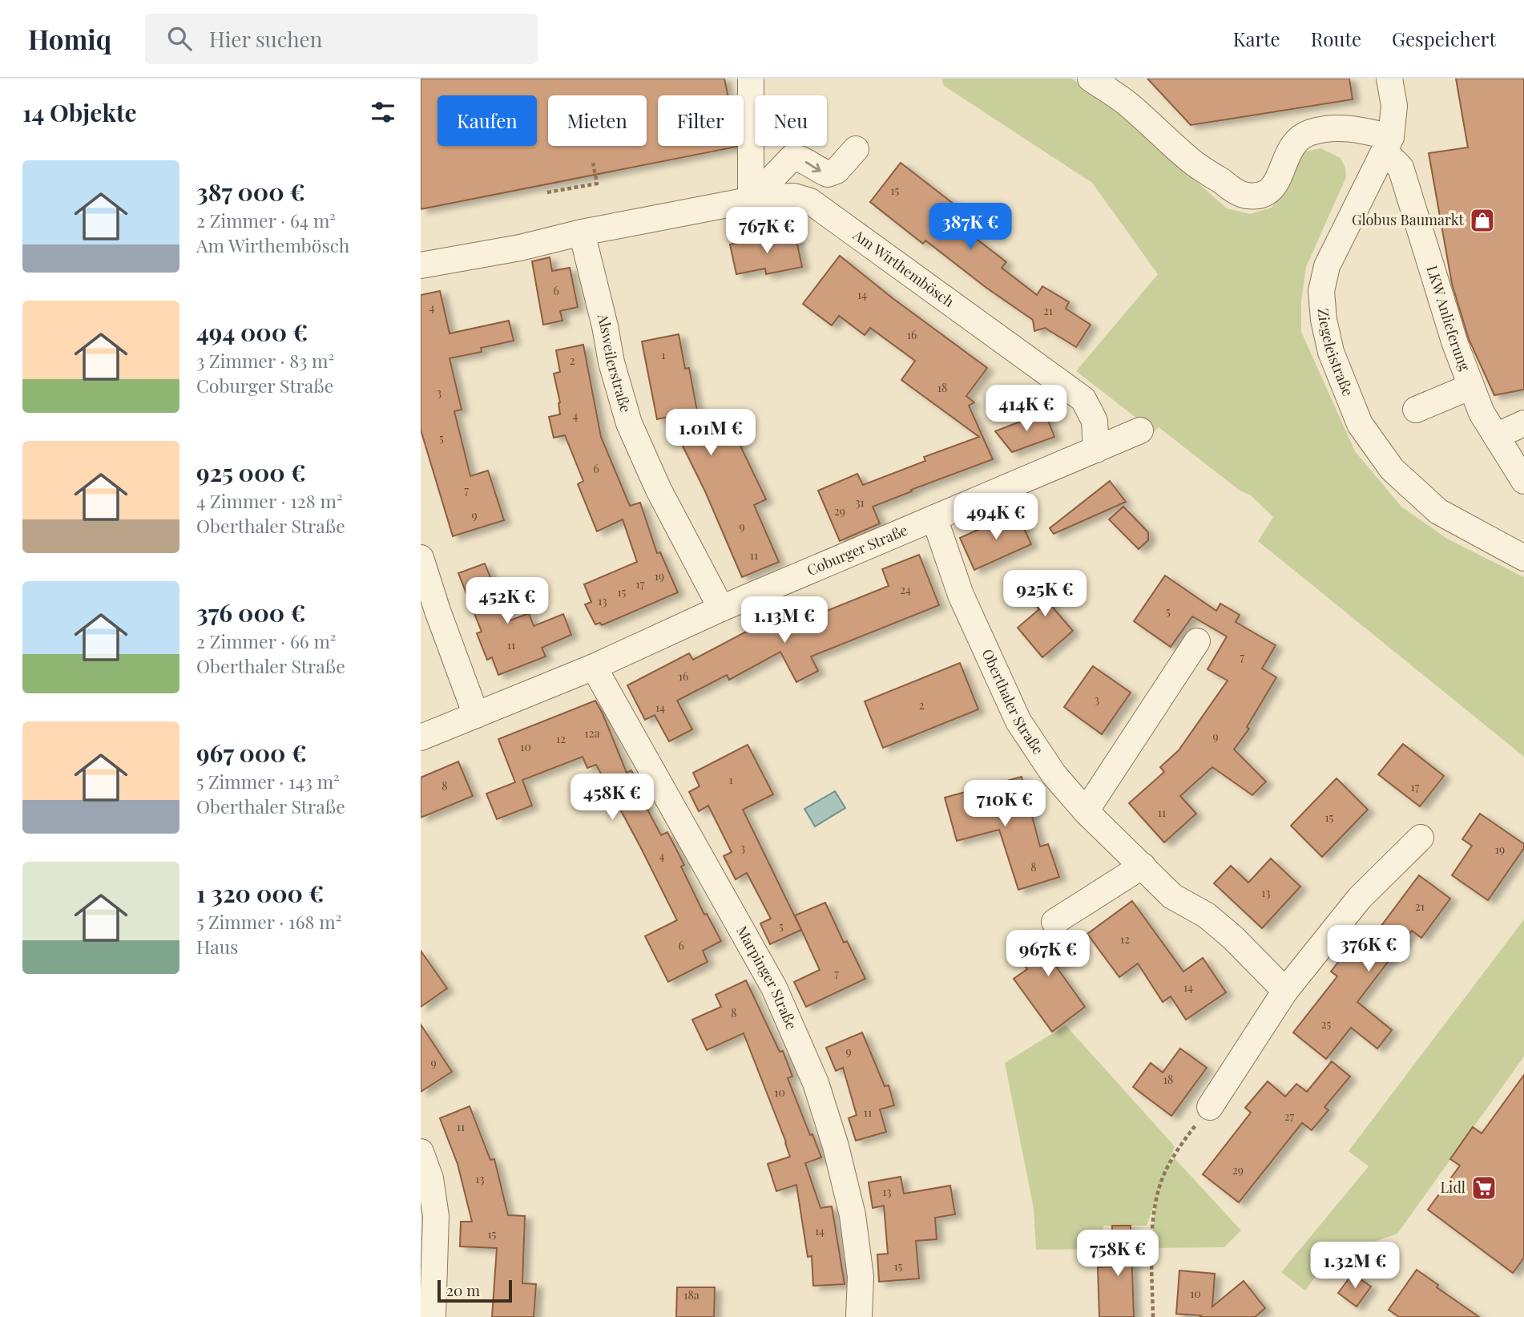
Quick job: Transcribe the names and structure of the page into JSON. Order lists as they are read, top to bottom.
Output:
{
  "streets": {
    "street": [
      "Am Wirthembösch",
      "LKW Anlieferung",
      "Ziegeleistraße",
      "Alsweilerstraße",
      "Coburger Straße",
      "Oberthaler Straße",
      "Marpinger Straße"
    ]
  },
  "crossings": [
    ["Am Wirthembösch", "Alsweilerstraße"],
    ["Am Wirthembösch", "Coburger Straße"],
    ["LKW Anlieferung", "Ziegeleistraße"],
    ["Alsweilerstraße", "Coburger Straße"],
    ["Coburger Straße", "Oberthaler Straße"],
    ["Coburger Straße", "Marpinger Straße"]
  ],
  "places": {
    "shop": ["Globus Baumarkt"],
    "supermarket": ["Lidl"]
  },
  "house_numbers": [
    "15",
    "6",
    "14",
    "4",
    "21",
    "16",
    "1",
    "2",
    "18",
    "3",
    "4",
    "5",
    "6",
    "7",
    "31",
    "29",
    "9",
    "9",
    "11",
    "19",
    "17",
    "24",
    "15",
    "13",
    "5",
    "11",
    "7",
    "16",
    "3",
    "2",
    "14",
    "12a",
    "9",
    "12",
    "10",
    "1",
    "8",
    "17",
    "11",
    "15",
    "3",
    "19",
    "4",
    "8",
    "13",
    "21",
    "5",
    "12",
    "6",
    "7",
    "14",
    "8",
    "25",
    "9",
    "9",
    "18",
    "10",
    "11",
    "27",
    "11",
    "29",
    "13",
    "13",
    "14",
    "15",
    "15",
    "10",
    "18a"
  ],
  "scale_bar": "20 m",
  "page": {
    "header": "Homiq",
    "search": "Hier suchen",
    "nav": ["Karte", "Route", "Gespeichert"],
    "heading": "14 Objekte",
    "chip": [
      "Kaufen",
      "Mieten",
      "Filter",
      "Neu"
    ],
    "list": [
      {
        "name": "387 000 €",
        "note": "2 Zimmer · 64 m² · Am Wirthembösch"
      },
      {
        "name": "494 000 €",
        "note": "3 Zimmer · 83 m² · Coburger Straße"
      },
      {
        "name": "925 000 €",
        "note": "4 Zimmer · 128 m² · Oberthaler Straße"
      },
      {
        "name": "376 000 €",
        "note": "2 Zimmer · 66 m² · Oberthaler Straße"
      },
      {
        "name": "967 000 €",
        "note": "5 Zimmer · 143 m² · Oberthaler Straße"
      },
      {
        "name": "1 320 000 €",
        "note": "5 Zimmer · 168 m² · Haus"
      }
    ],
    "price": [
      "387K €",
      "767K €",
      "414K €",
      "1.01M €",
      "494K €",
      "925K €",
      "452K €",
      "1.13M €",
      "458K €",
      "710K €",
      "376K €",
      "967K €",
      "758K €",
      "1.32M €"
    ],
    "scale": "20 m"
  }
}
